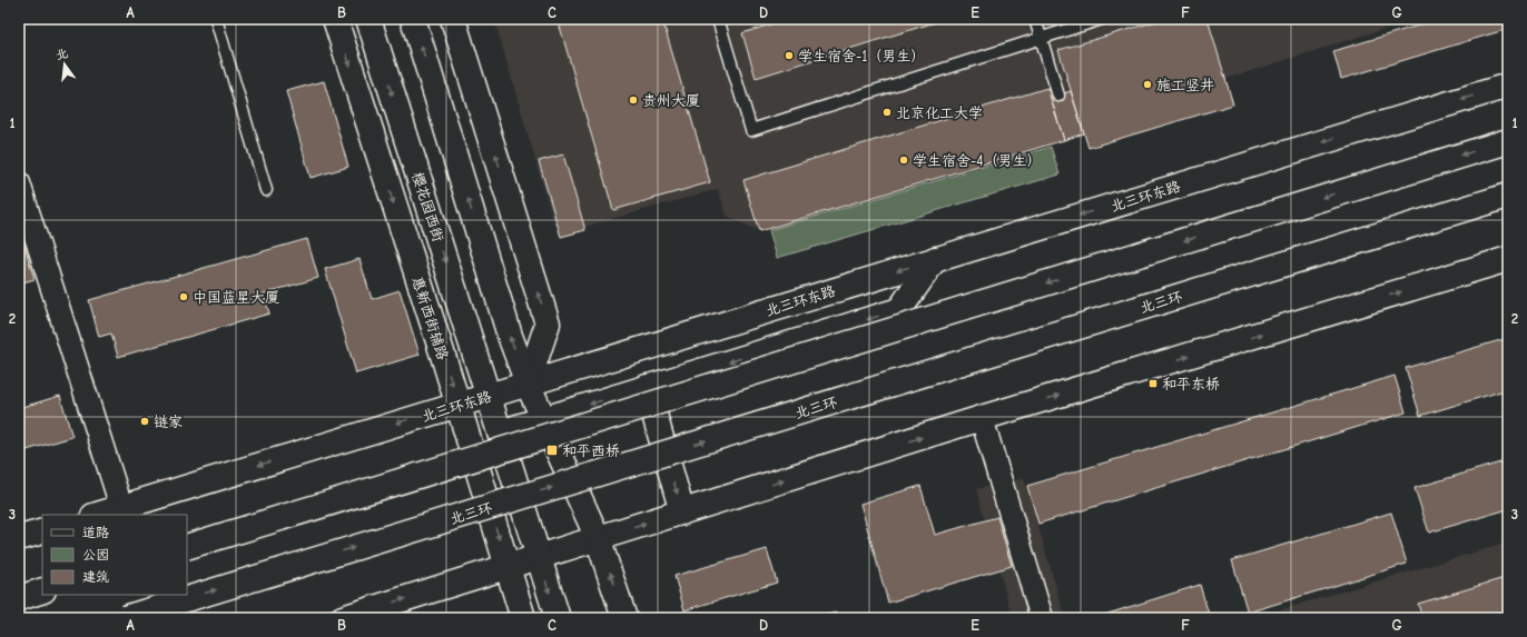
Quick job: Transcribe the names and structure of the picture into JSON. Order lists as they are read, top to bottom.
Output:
{
  "streets": {
    "main road": [
      "北三环东路",
      "樱花园西街",
      "北三环",
      "惠新西街辅路"
    ]
  },
  "crossings": [
    ["北三环东路", "樱花园西街"],
    ["北三环东路", "惠新西街辅路"]
  ],
  "places": {
    "other": [
      "学生宿舍-1（男生）",
      "施工竖井",
      "贵州大厦",
      "北京化工大学",
      "学生宿舍-4（男生）",
      "中国蓝星大厦",
      "链家"
    ],
    "transit": ["和平东桥", "和平西桥"]
  },
  "legend": ["道路", "公园", "建筑"],
  "north": "top",
  "grid": {
    "columns": [
      "A",
      "B",
      "C",
      "D",
      "E",
      "F",
      "G"
    ],
    "rows": ["1", "2", "3"]
  }
}
